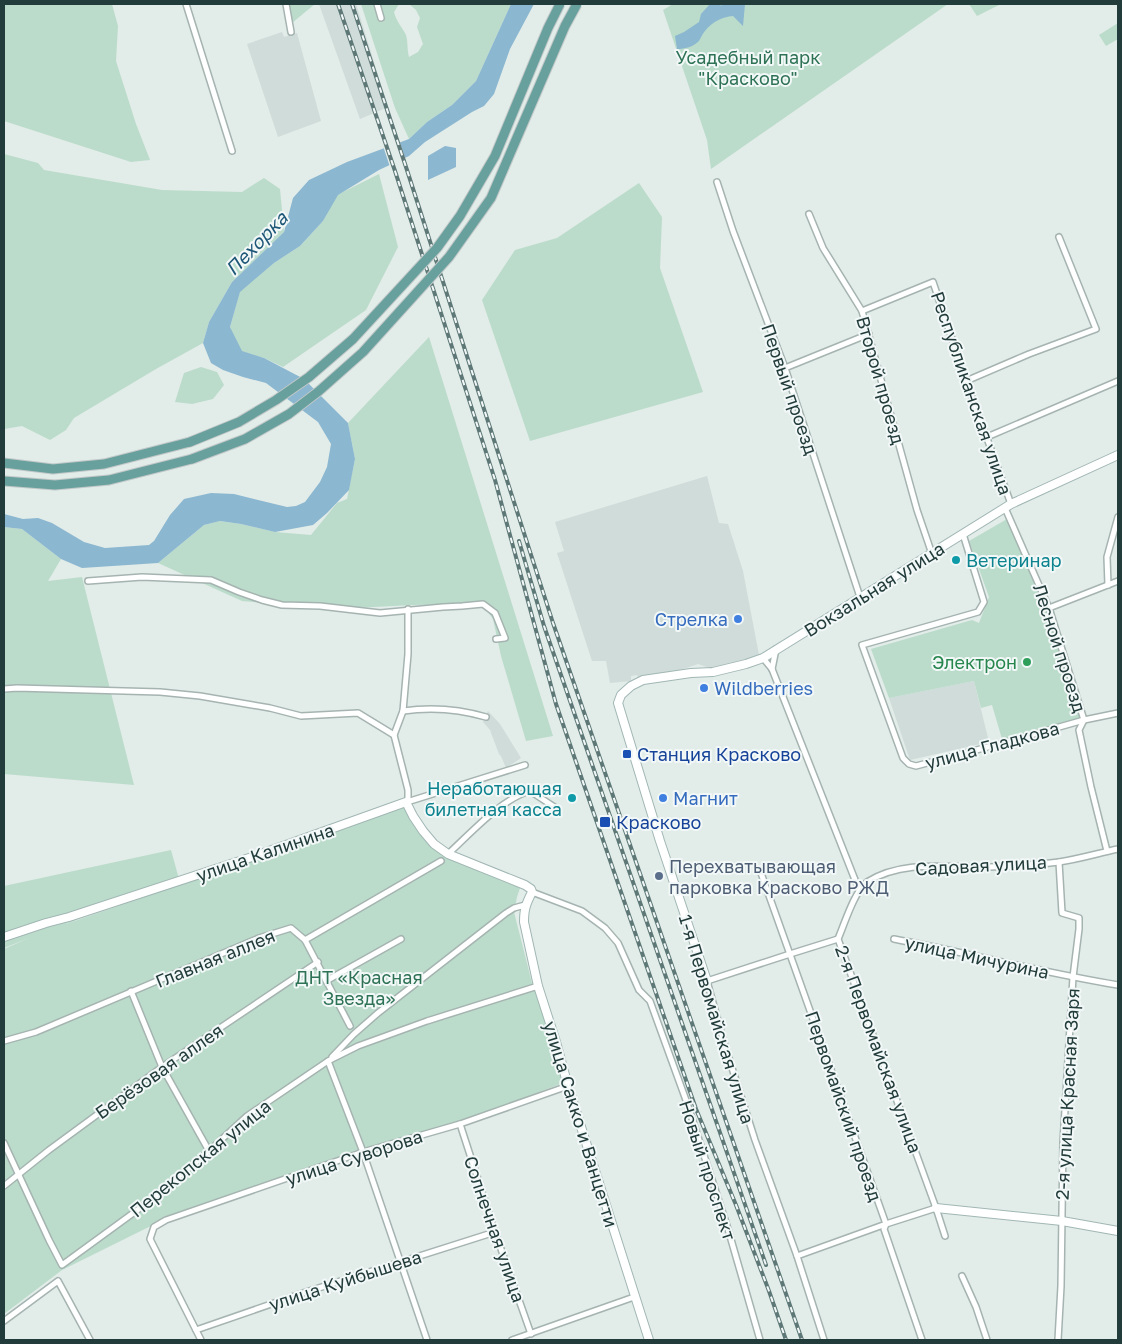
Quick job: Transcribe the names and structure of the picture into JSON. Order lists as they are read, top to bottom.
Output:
{
  "streets": {
    "main road": [
      "Вокзальная улица",
      "улица Калинина",
      "1-я Первомайская улица",
      "улица Сакко и Ванцетти"
    ],
    "street": [
      "Второй проезд",
      "Первый проезд",
      "Республиканская улица",
      "Лесной проезд",
      "улица Гладкова",
      "Садовая улица",
      "улица Мичурина",
      "Главная аллея",
      "2-я Первомайская улица",
      "Берёзовая аллея",
      "2-я улица Красная Заря",
      "Первомайский проезд",
      "улица Суворова",
      "Перекопская улица",
      "Новый проспект",
      "Солнечная улица",
      "улица Куйбышева"
    ]
  },
  "crossings": [
    ["Второй проезд", "Республиканская улица"],
    ["Второй проезд", "Вокзальная улица"],
    ["Первый проезд", "Вокзальная улица"],
    ["Республиканская улица", "Вокзальная улица"],
    ["Республиканская улица", "Лесной проезд"],
    ["Вокзальная улица", "Лесной проезд"],
    ["Вокзальная улица", "улица Гладкова"],
    ["Вокзальная улица", "1-я Первомайская улица"],
    ["Лесной проезд", "улица Гладкова"],
    ["Лесной проезд", "Садовая улица"],
    ["Садовая улица", "2-я Первомайская улица"],
    ["Садовая улица", "2-я улица Красная Заря"],
    ["улица Мичурина", "2-я улица Красная Заря"],
    ["Берёзовая аллея", "Перекопская улица"],
    ["улица Сакко и Ванцетти", "улица Суворова"],
    ["улица Сакко и Ванцетти", "Перекопская улица"],
    ["улица Суворова", "Солнечная улица"],
    ["улица Суворова", "улица Куйбышева"],
    ["Солнечная улица", "улица Куйбышева"]
  ],
  "water": ["Пехорка"],
  "parks": ["Усадебный парк \"Красково\"", "ДНТ «Красная Звезда»"],
  "places": {
    "other": [
      "Ветеринар",
      "Стрелка",
      "Электрон",
      "Wildberries",
      "Неработающая билетная касса",
      "Магнит",
      "Перехватывающая парковка Красково РЖД"
    ],
    "transit": ["Станция Красково", "Красково"]
  }
}
